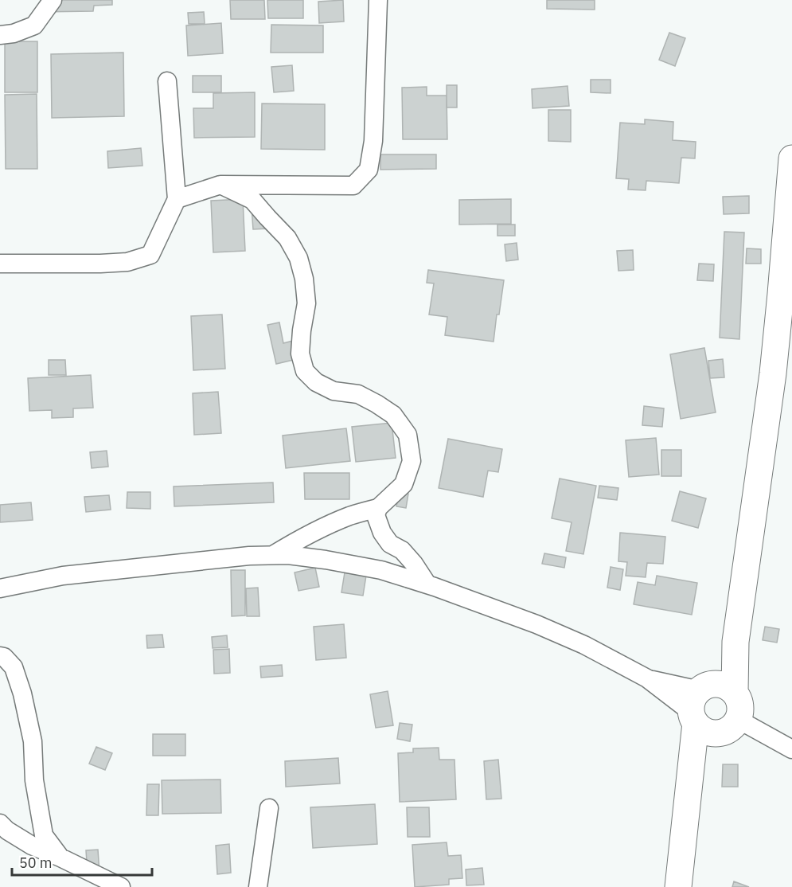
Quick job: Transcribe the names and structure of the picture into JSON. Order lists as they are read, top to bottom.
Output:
{
  "scale_bar": "50 m"
}
